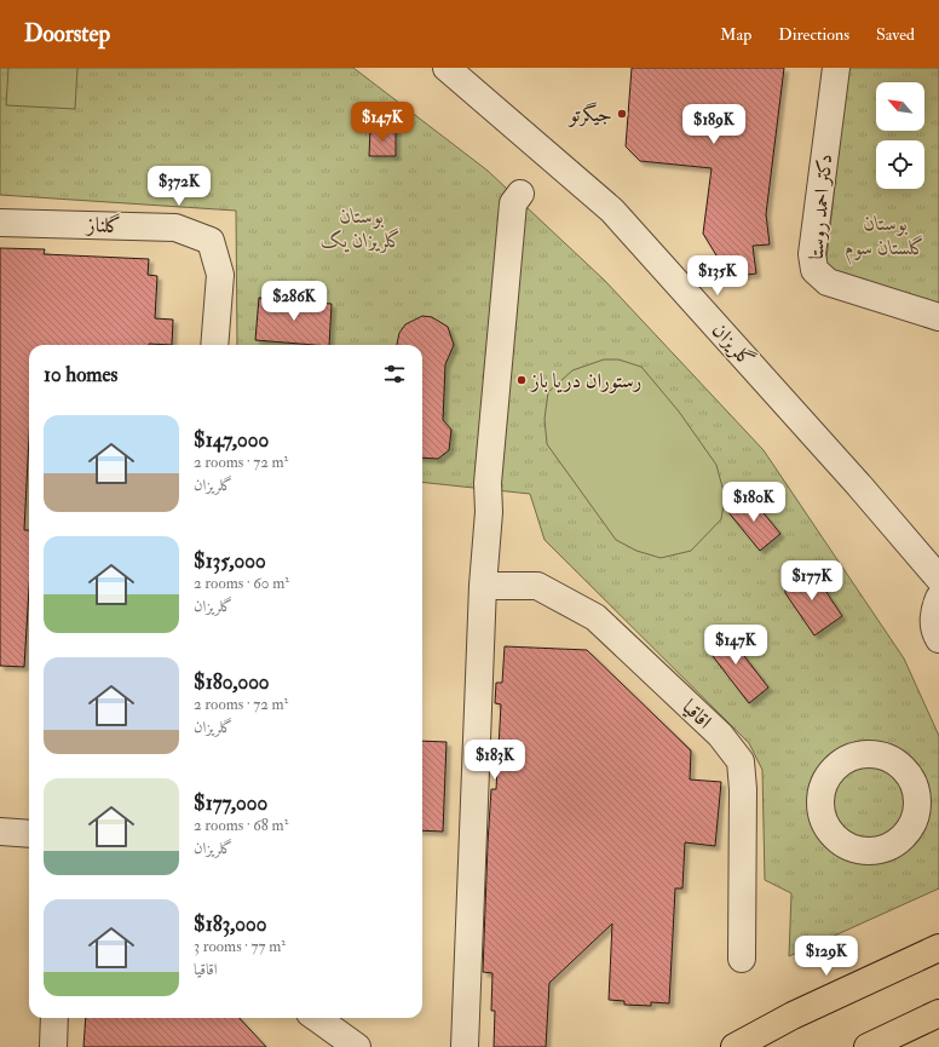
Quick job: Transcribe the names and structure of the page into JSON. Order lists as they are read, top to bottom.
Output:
{
  "streets": {
    "street": [
      "دکتر احمد روستا",
      "گلناز",
      "گلریزان",
      "اقاقیا"
    ]
  },
  "parks": ["بوستان گلریزان یک", "بوستان گلستان سوم"],
  "places": ["جیگرتو", "رستوران دریا باز"],
  "north": "top left",
  "page": {
    "header": "Doorstep",
    "nav": ["Map", "Directions", "Saved"],
    "price": [
      "$147K",
      "$189K",
      "$372K",
      "$135K",
      "$286K",
      "$180K",
      "$177K",
      "$147K",
      "$183K",
      "$129K"
    ],
    "heading": "10 homes",
    "list": [
      {
        "name": "$147,000",
        "note": "2 rooms · 72 m² · گلریزان"
      },
      {
        "name": "$135,000",
        "note": "2 rooms · 60 m² · گلریزان"
      },
      {
        "name": "$180,000",
        "note": "2 rooms · 72 m² · گلریزان"
      },
      {
        "name": "$177,000",
        "note": "2 rooms · 68 m² · گلریزان"
      },
      {
        "name": "$183,000",
        "note": "3 rooms · 77 m² · اقاقیا"
      }
    ]
  }
}
